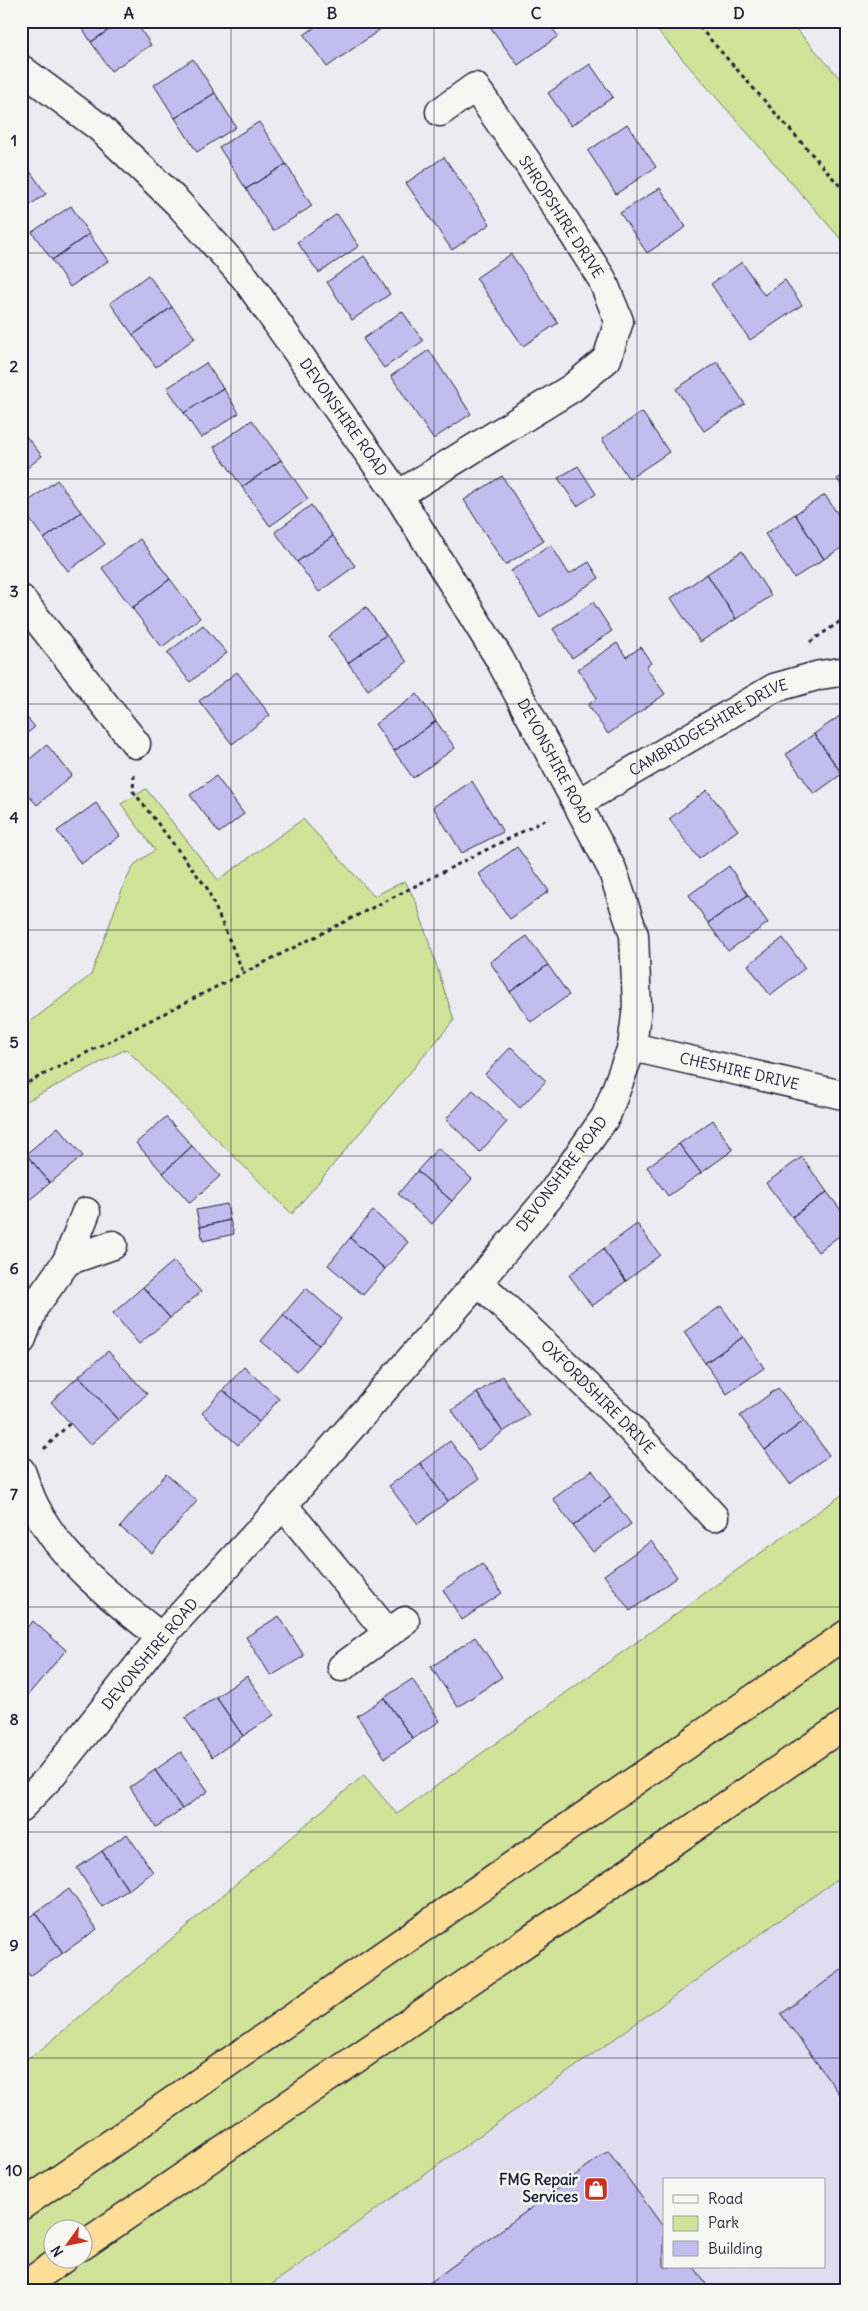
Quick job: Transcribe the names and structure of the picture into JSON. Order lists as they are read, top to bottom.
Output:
{
  "streets": {
    "street": [
      "SHROPSHIRE DRIVE",
      "DEVONSHIRE ROAD",
      "CAMBRIDGESHIRE DRIVE",
      "CHESHIRE DRIVE",
      "OXFORDSHIRE DRIVE"
    ]
  },
  "crossings": [
    ["SHROPSHIRE DRIVE", "DEVONSHIRE ROAD"],
    ["DEVONSHIRE ROAD", "CAMBRIDGESHIRE DRIVE"],
    ["DEVONSHIRE ROAD", "CHESHIRE DRIVE"],
    ["DEVONSHIRE ROAD", "OXFORDSHIRE DRIVE"]
  ],
  "places": {
    "shop": ["FMG Repair Services"]
  },
  "legend": ["Road", "Park", "Building"],
  "north": "bottom left",
  "grid": {
    "columns": [
      "A",
      "B",
      "C",
      "D"
    ],
    "rows": [
      "1",
      "2",
      "3",
      "4",
      "5",
      "6",
      "7",
      "8",
      "9",
      "10"
    ]
  }
}
